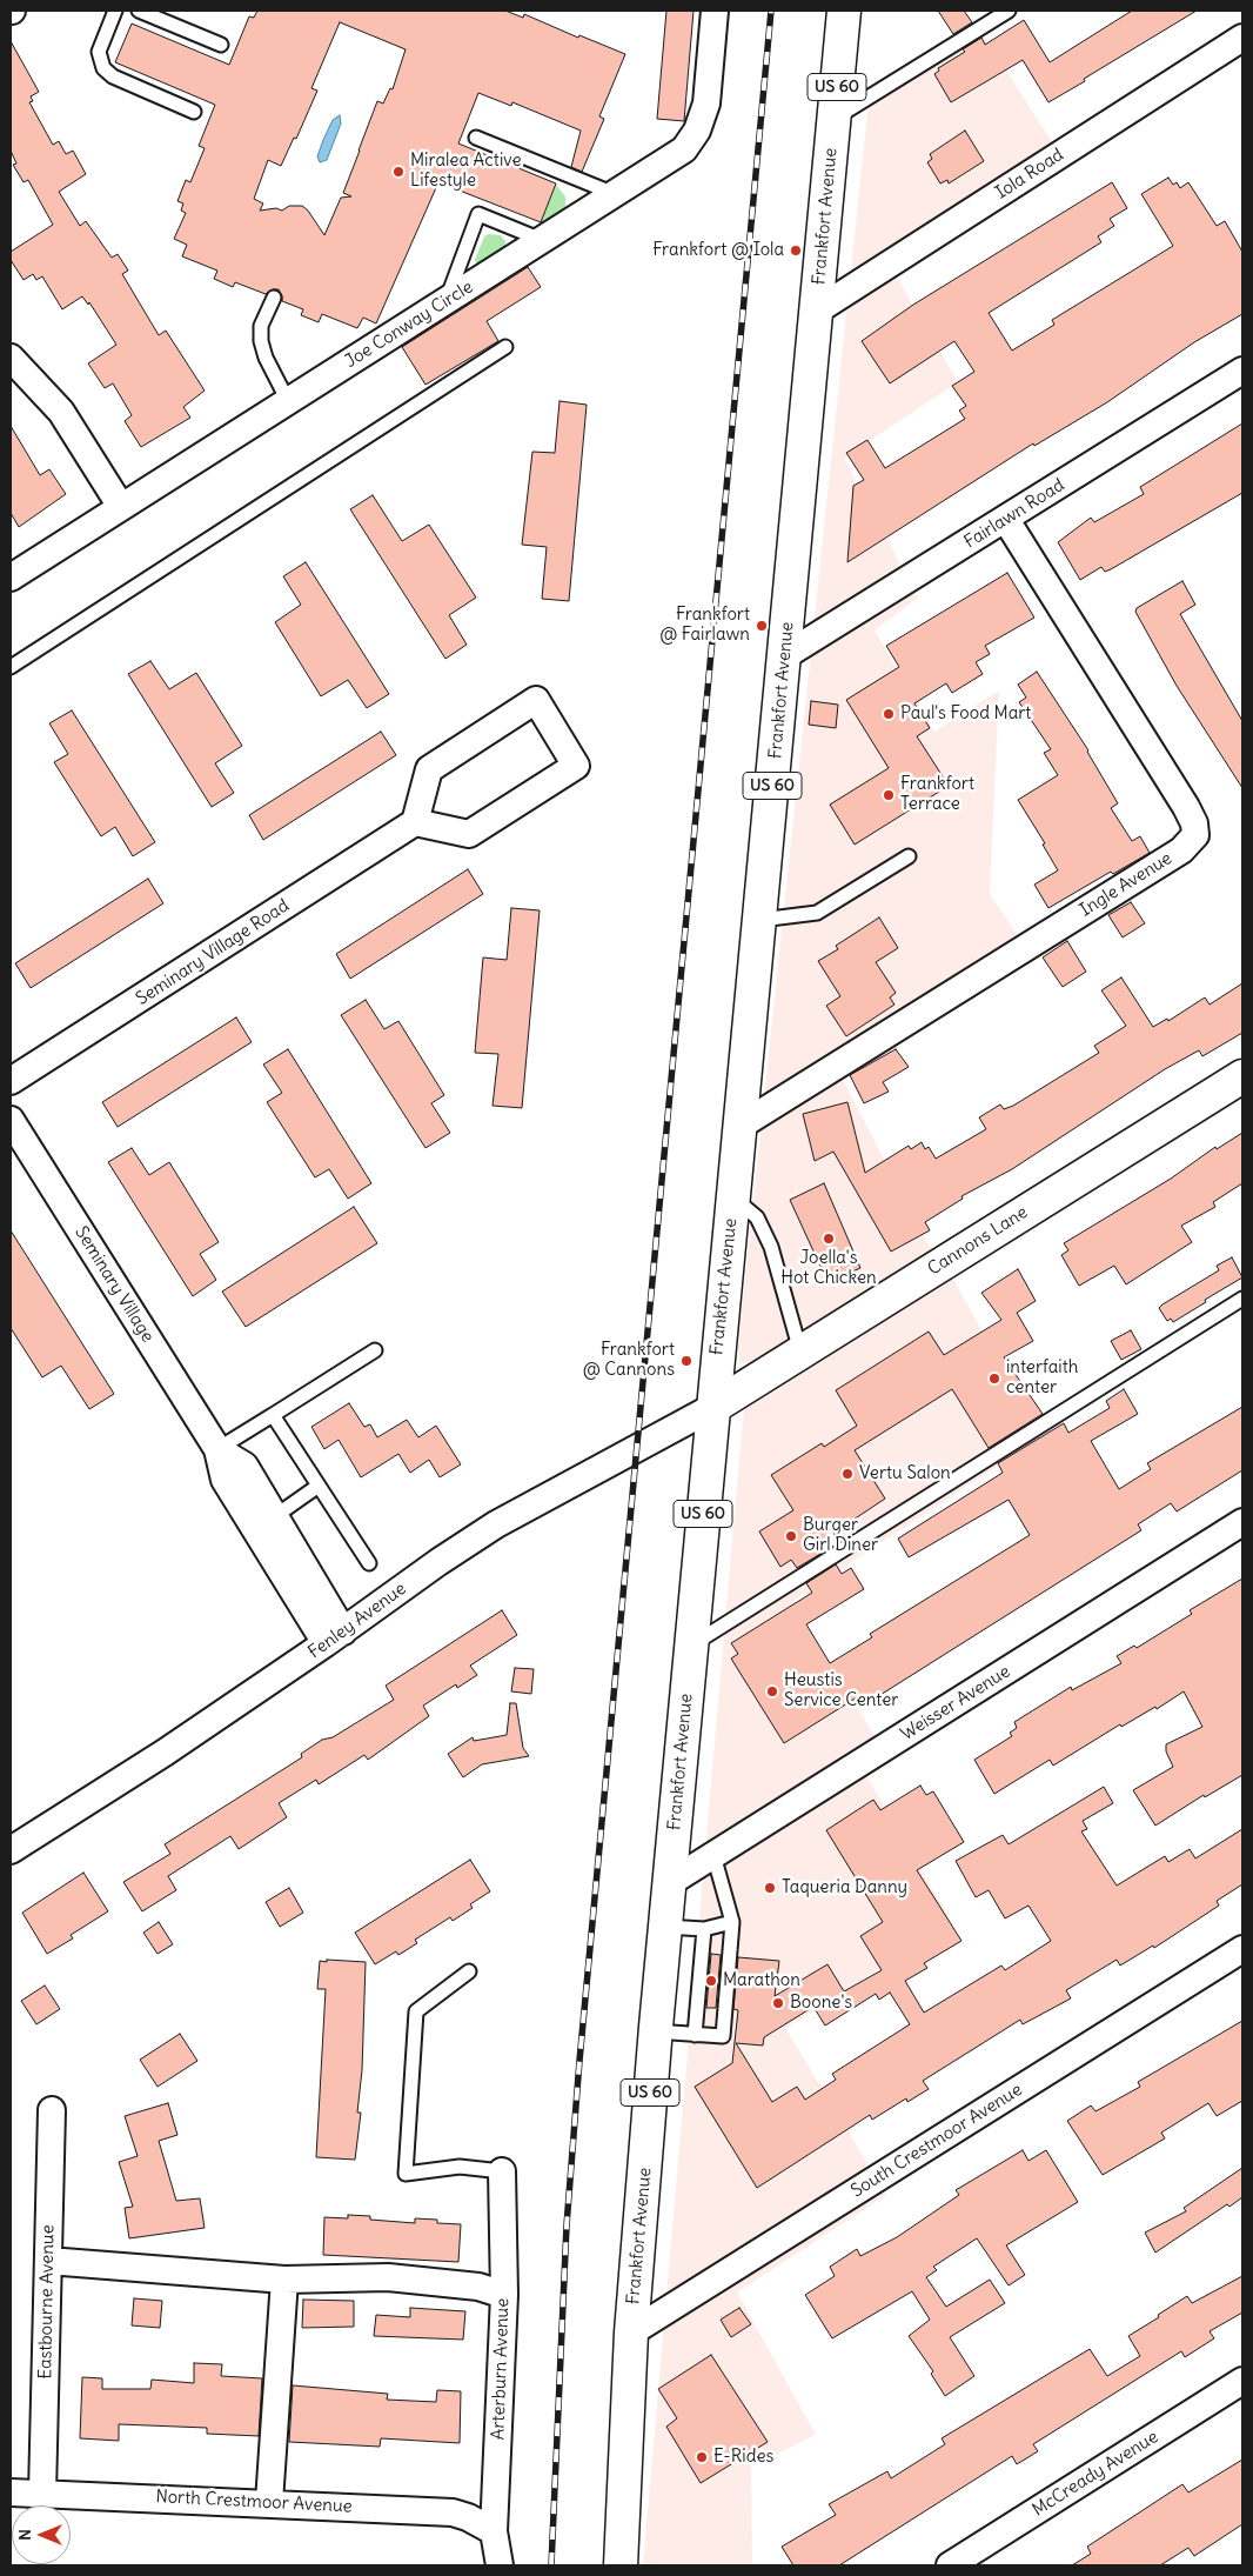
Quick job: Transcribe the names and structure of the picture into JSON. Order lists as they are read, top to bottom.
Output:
{
  "streets": {
    "main road": ["US 60", "Frankfort Avenue", "Cannons Lane"],
    "street": [
      "Iola Road",
      "Joe Conway Circle",
      "Fairlawn Road",
      "Ingle Avenue",
      "Seminary Village Road",
      "Seminary Village",
      "Fenley Avenue",
      "Weisser Avenue",
      "South Crestmoor Avenue",
      "Eastbourne Avenue",
      "Arterburn Avenue",
      "McCready Avenue",
      "North Crestmoor Avenue"
    ]
  },
  "crossings": [
    ["Iola Road", "Frankfort Avenue"],
    ["Frankfort Avenue", "Fairlawn Road"],
    ["Frankfort Avenue", "Ingle Avenue"],
    ["Frankfort Avenue", "Cannons Lane"],
    ["Frankfort Avenue", "Fenley Avenue"],
    ["Frankfort Avenue", "Weisser Avenue"],
    ["Frankfort Avenue", "South Crestmoor Avenue"],
    ["Fairlawn Road", "Ingle Avenue"],
    ["Cannons Lane", "Fenley Avenue"],
    ["Seminary Village", "Fenley Avenue"],
    ["Eastbourne Avenue", "North Crestmoor Avenue"],
    ["Arterburn Avenue", "North Crestmoor Avenue"]
  ],
  "places": [
    "Miralea Active Lifestyle",
    "Frankfort @ Iola",
    "Frankfort @ Fairlawn",
    "Paul's Food Mart",
    "Frankfort Terrace",
    "Joella's Hot Chicken",
    "Frankfort @ Cannons",
    "interfaith center",
    "Vertu Salon",
    "Burger Girl Diner",
    "Heustis Service Center",
    "Taqueria Danny",
    "Marathon",
    "Boone's",
    "E-Rides"
  ],
  "north": "left"
}
